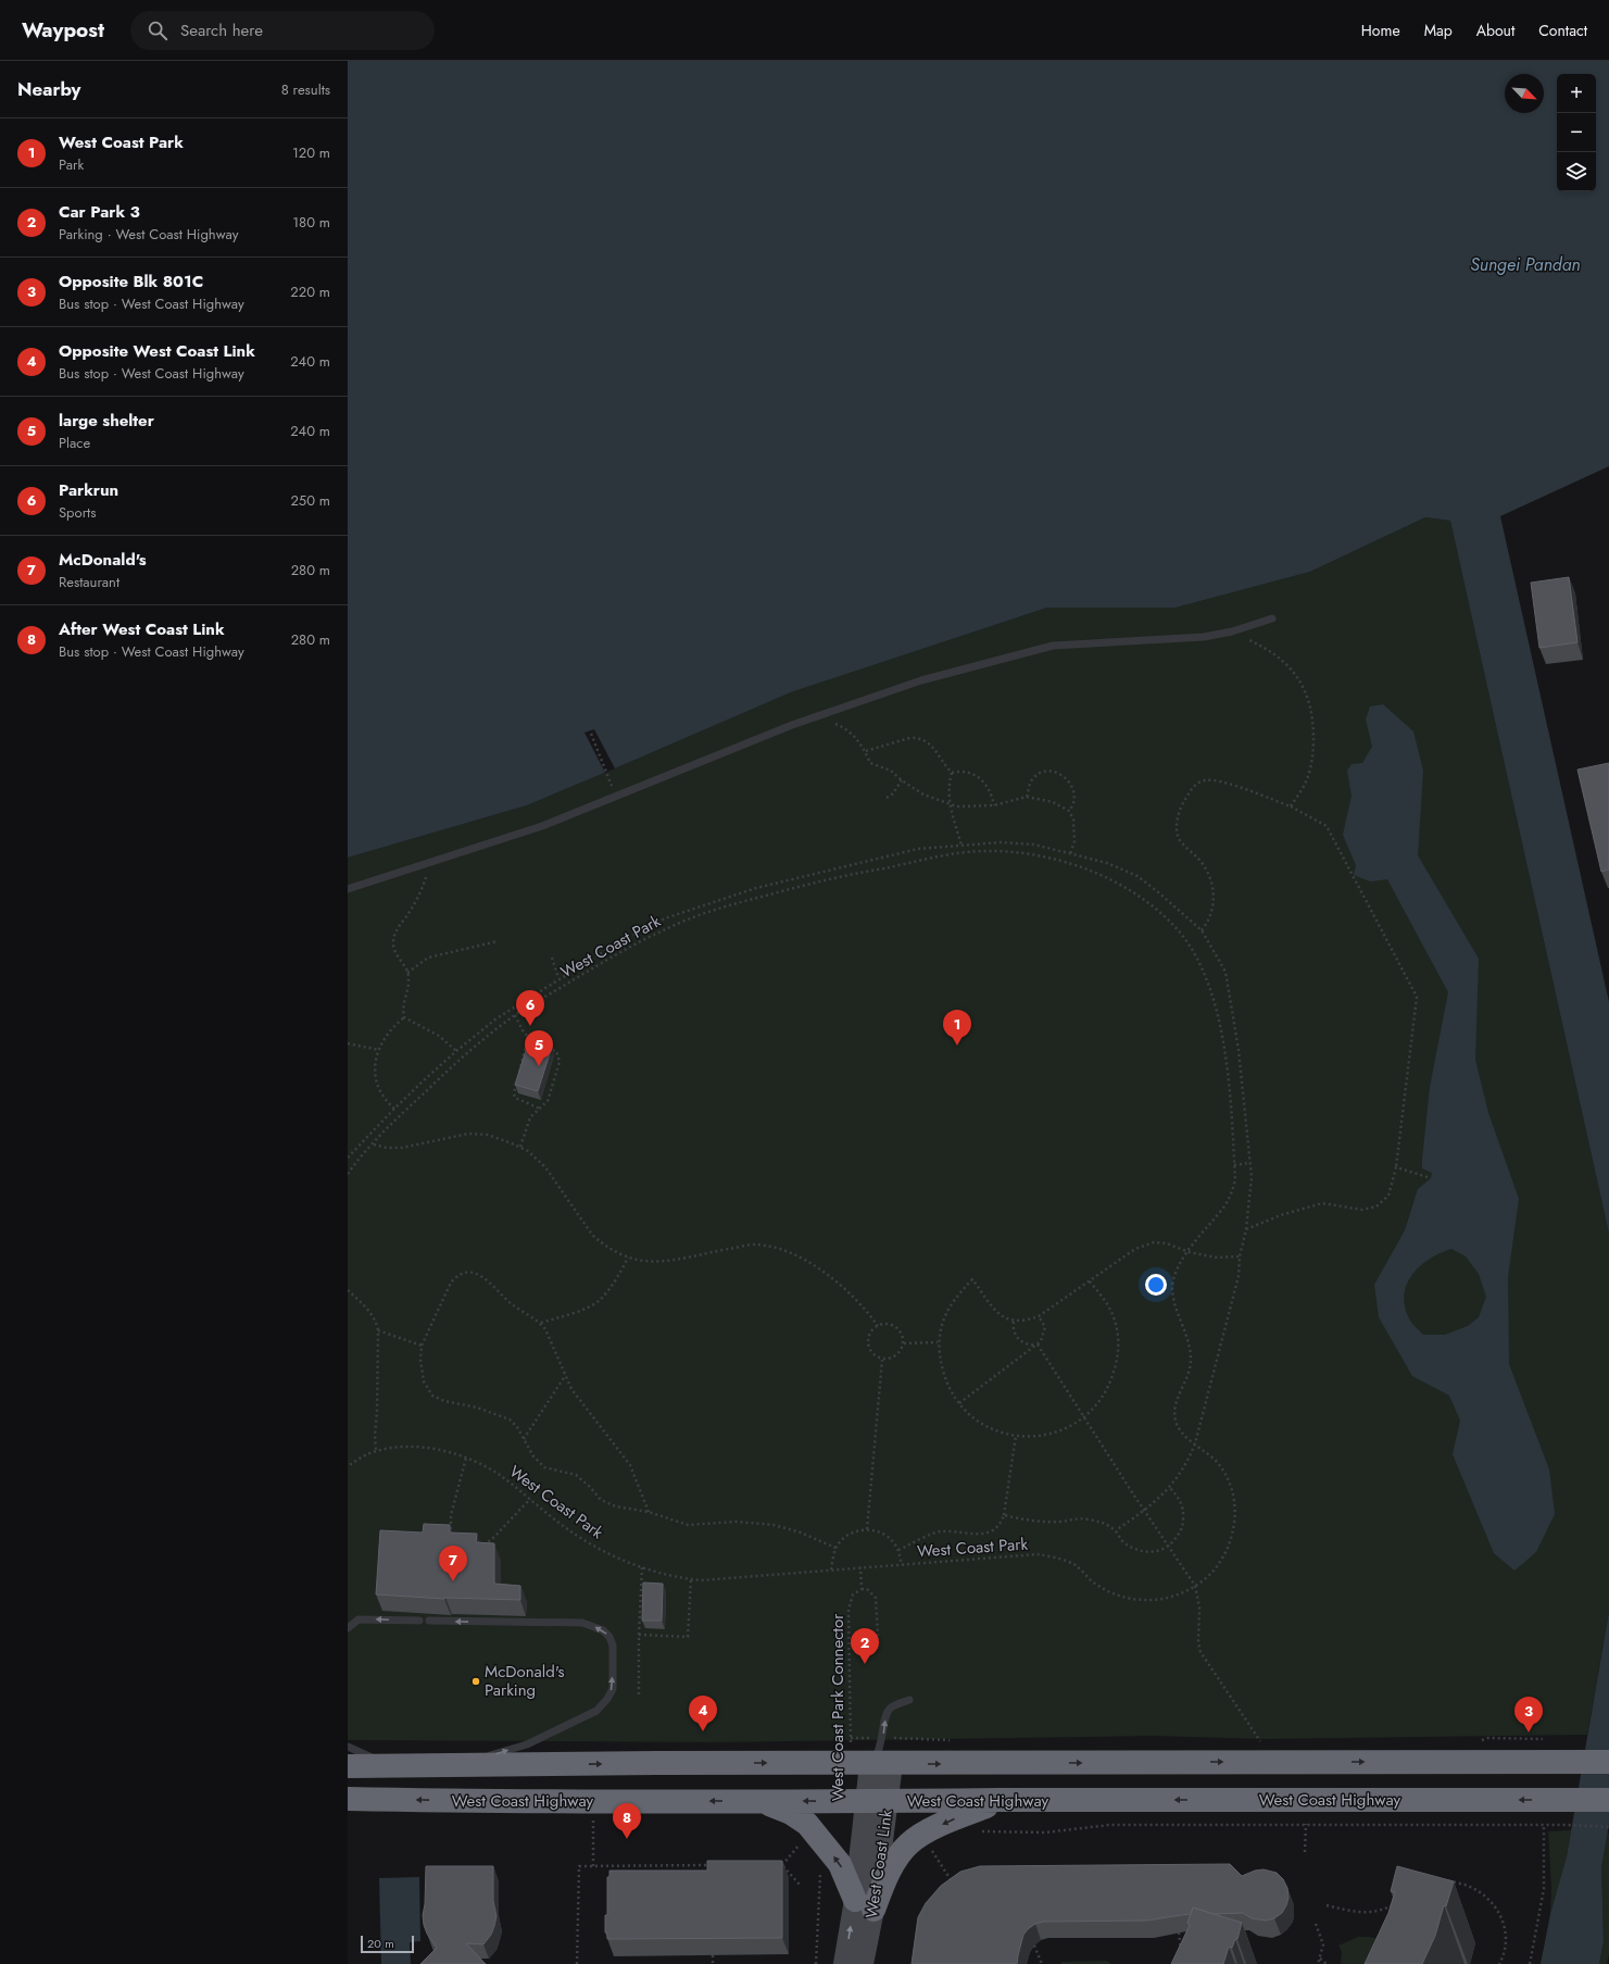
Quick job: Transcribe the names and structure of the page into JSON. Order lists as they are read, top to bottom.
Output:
{
  "streets": {
    "highway": ["West Coast Highway"],
    "main road": ["West Coast Link"],
    "path": ["West Coast Park", "West Coast Park Connector"]
  },
  "crossings": [
    ["West Coast Park Connector", "West Coast Link"],
    ["West Coast Highway", "West Coast Link"]
  ],
  "water": ["Sungei Pandan"],
  "places": ["McDonald's Parking"],
  "scale_bar": "20 m",
  "north": "bottom right",
  "page": {
    "header": "Waypost",
    "search": "Search here",
    "nav": [
      "Home",
      "Map",
      "About",
      "Contact"
    ],
    "heading": ["Nearby", "8 results"],
    "map_buttons": ["+", "−"],
    "list": [
      {
        "mark": "1",
        "name": "West Coast Park",
        "note": "Park",
        "value": "120 m"
      },
      {
        "mark": "2",
        "name": "Car Park 3",
        "note": "Parking · West Coast Highway",
        "value": "180 m"
      },
      {
        "mark": "3",
        "name": "Opposite Blk 801C",
        "note": "Bus stop · West Coast Highway",
        "value": "220 m"
      },
      {
        "mark": "4",
        "name": "Opposite West Coast Link",
        "note": "Bus stop · West Coast Highway",
        "value": "240 m"
      },
      {
        "mark": "5",
        "name": "large shelter",
        "note": "Place",
        "value": "240 m"
      },
      {
        "mark": "6",
        "name": "Parkrun",
        "note": "Sports",
        "value": "250 m"
      },
      {
        "mark": "7",
        "name": "McDonald's",
        "note": "Restaurant",
        "value": "280 m"
      },
      {
        "mark": "8",
        "name": "After West Coast Link",
        "note": "Bus stop · West Coast Highway",
        "value": "280 m"
      }
    ],
    "pins": [
      "6",
      "1",
      "5",
      "7",
      "2",
      "4",
      "3",
      "8"
    ],
    "scale": "20 m"
  }
}
